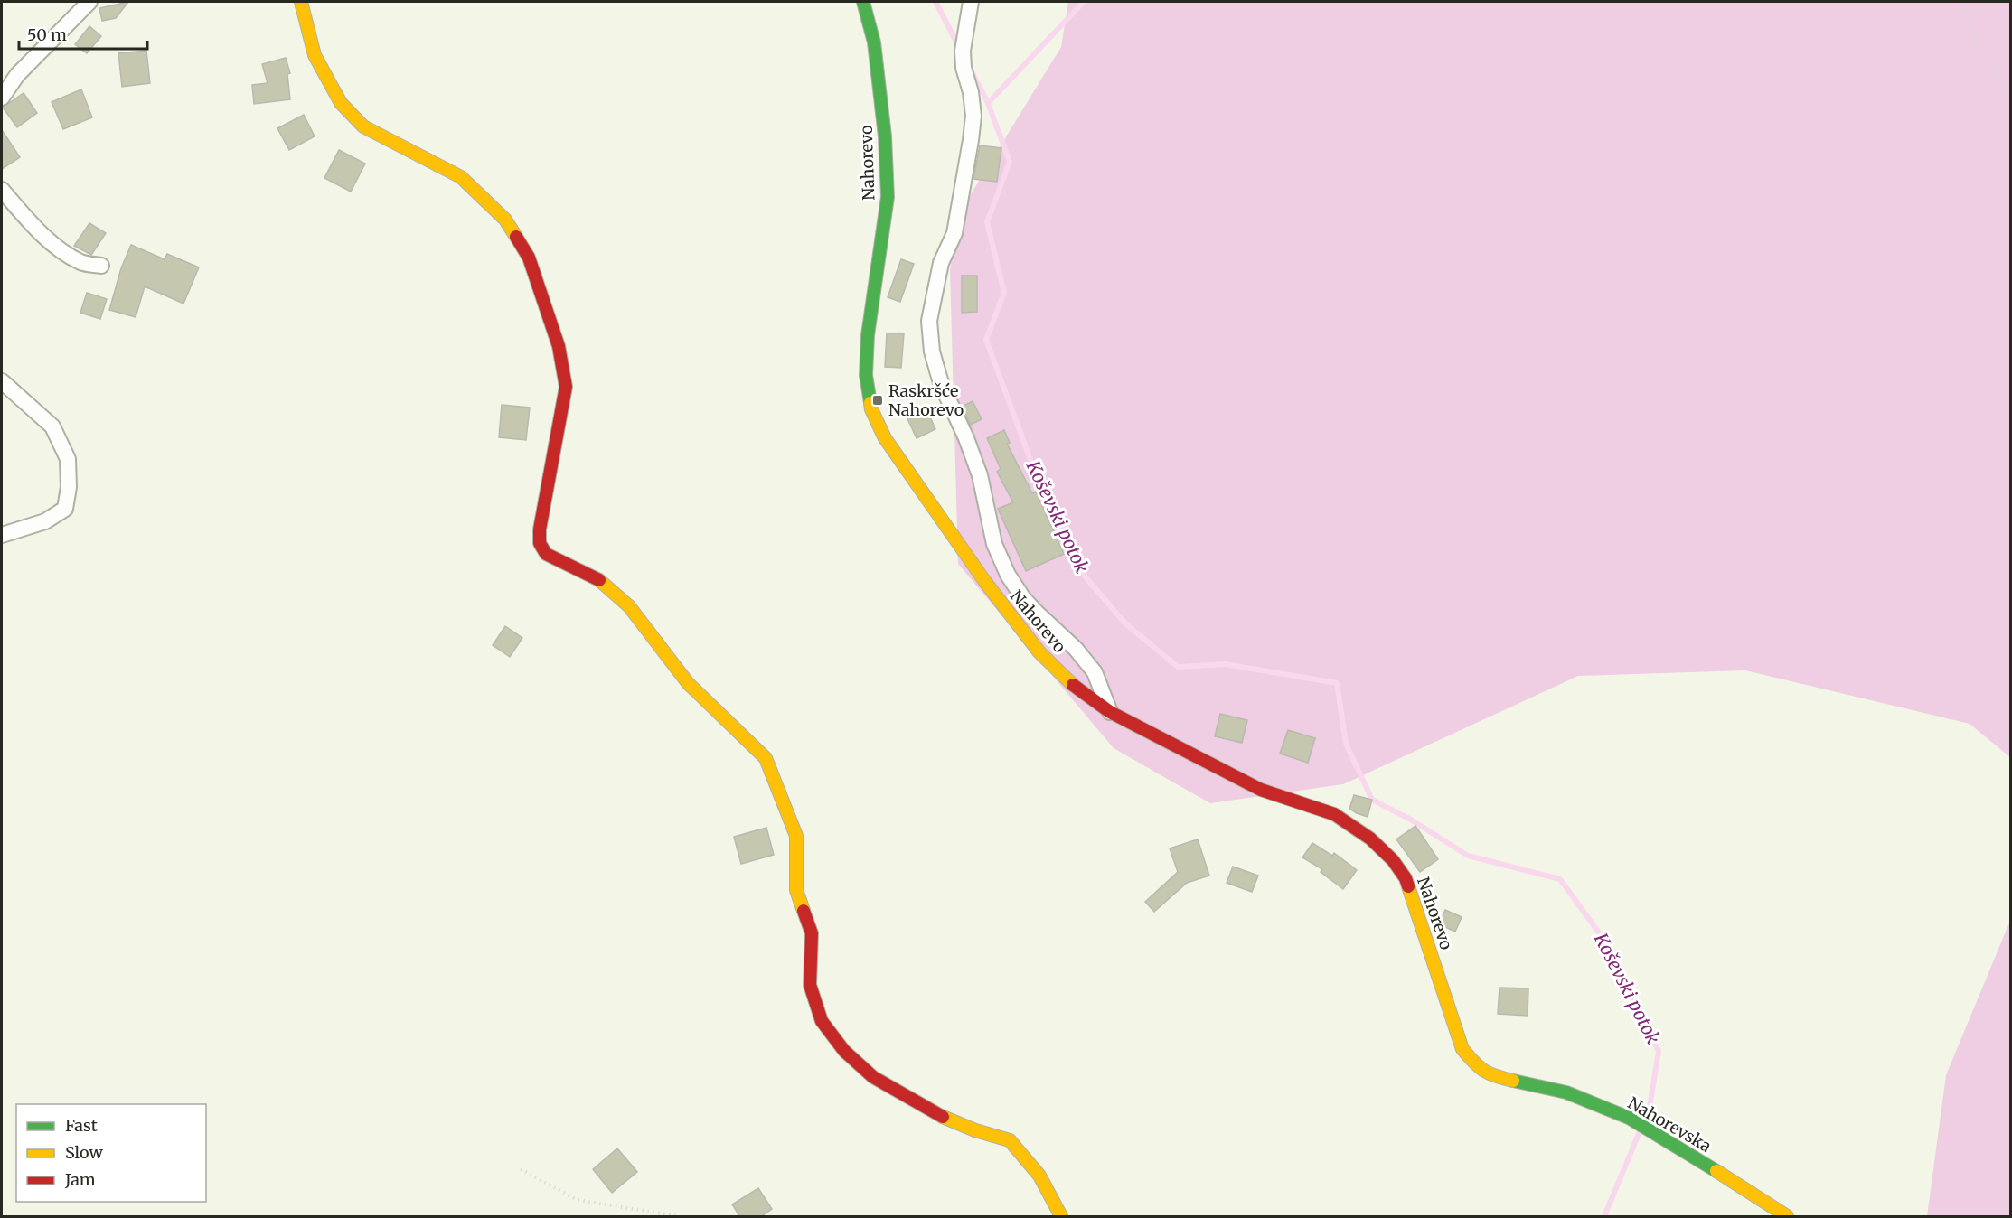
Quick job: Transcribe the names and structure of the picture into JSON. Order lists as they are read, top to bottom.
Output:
{
  "streets": {
    "street": ["Nahorevo", "Nahorevska"]
  },
  "crossings": [
    ["Nahorevo", "Nahorevska"]
  ],
  "water": ["Koševski potok"],
  "places": {
    "transit": ["Raskršće Nahorevo"]
  },
  "legend": ["Fast", "Slow", "Jam"],
  "scale_bar": "50 m"
}
